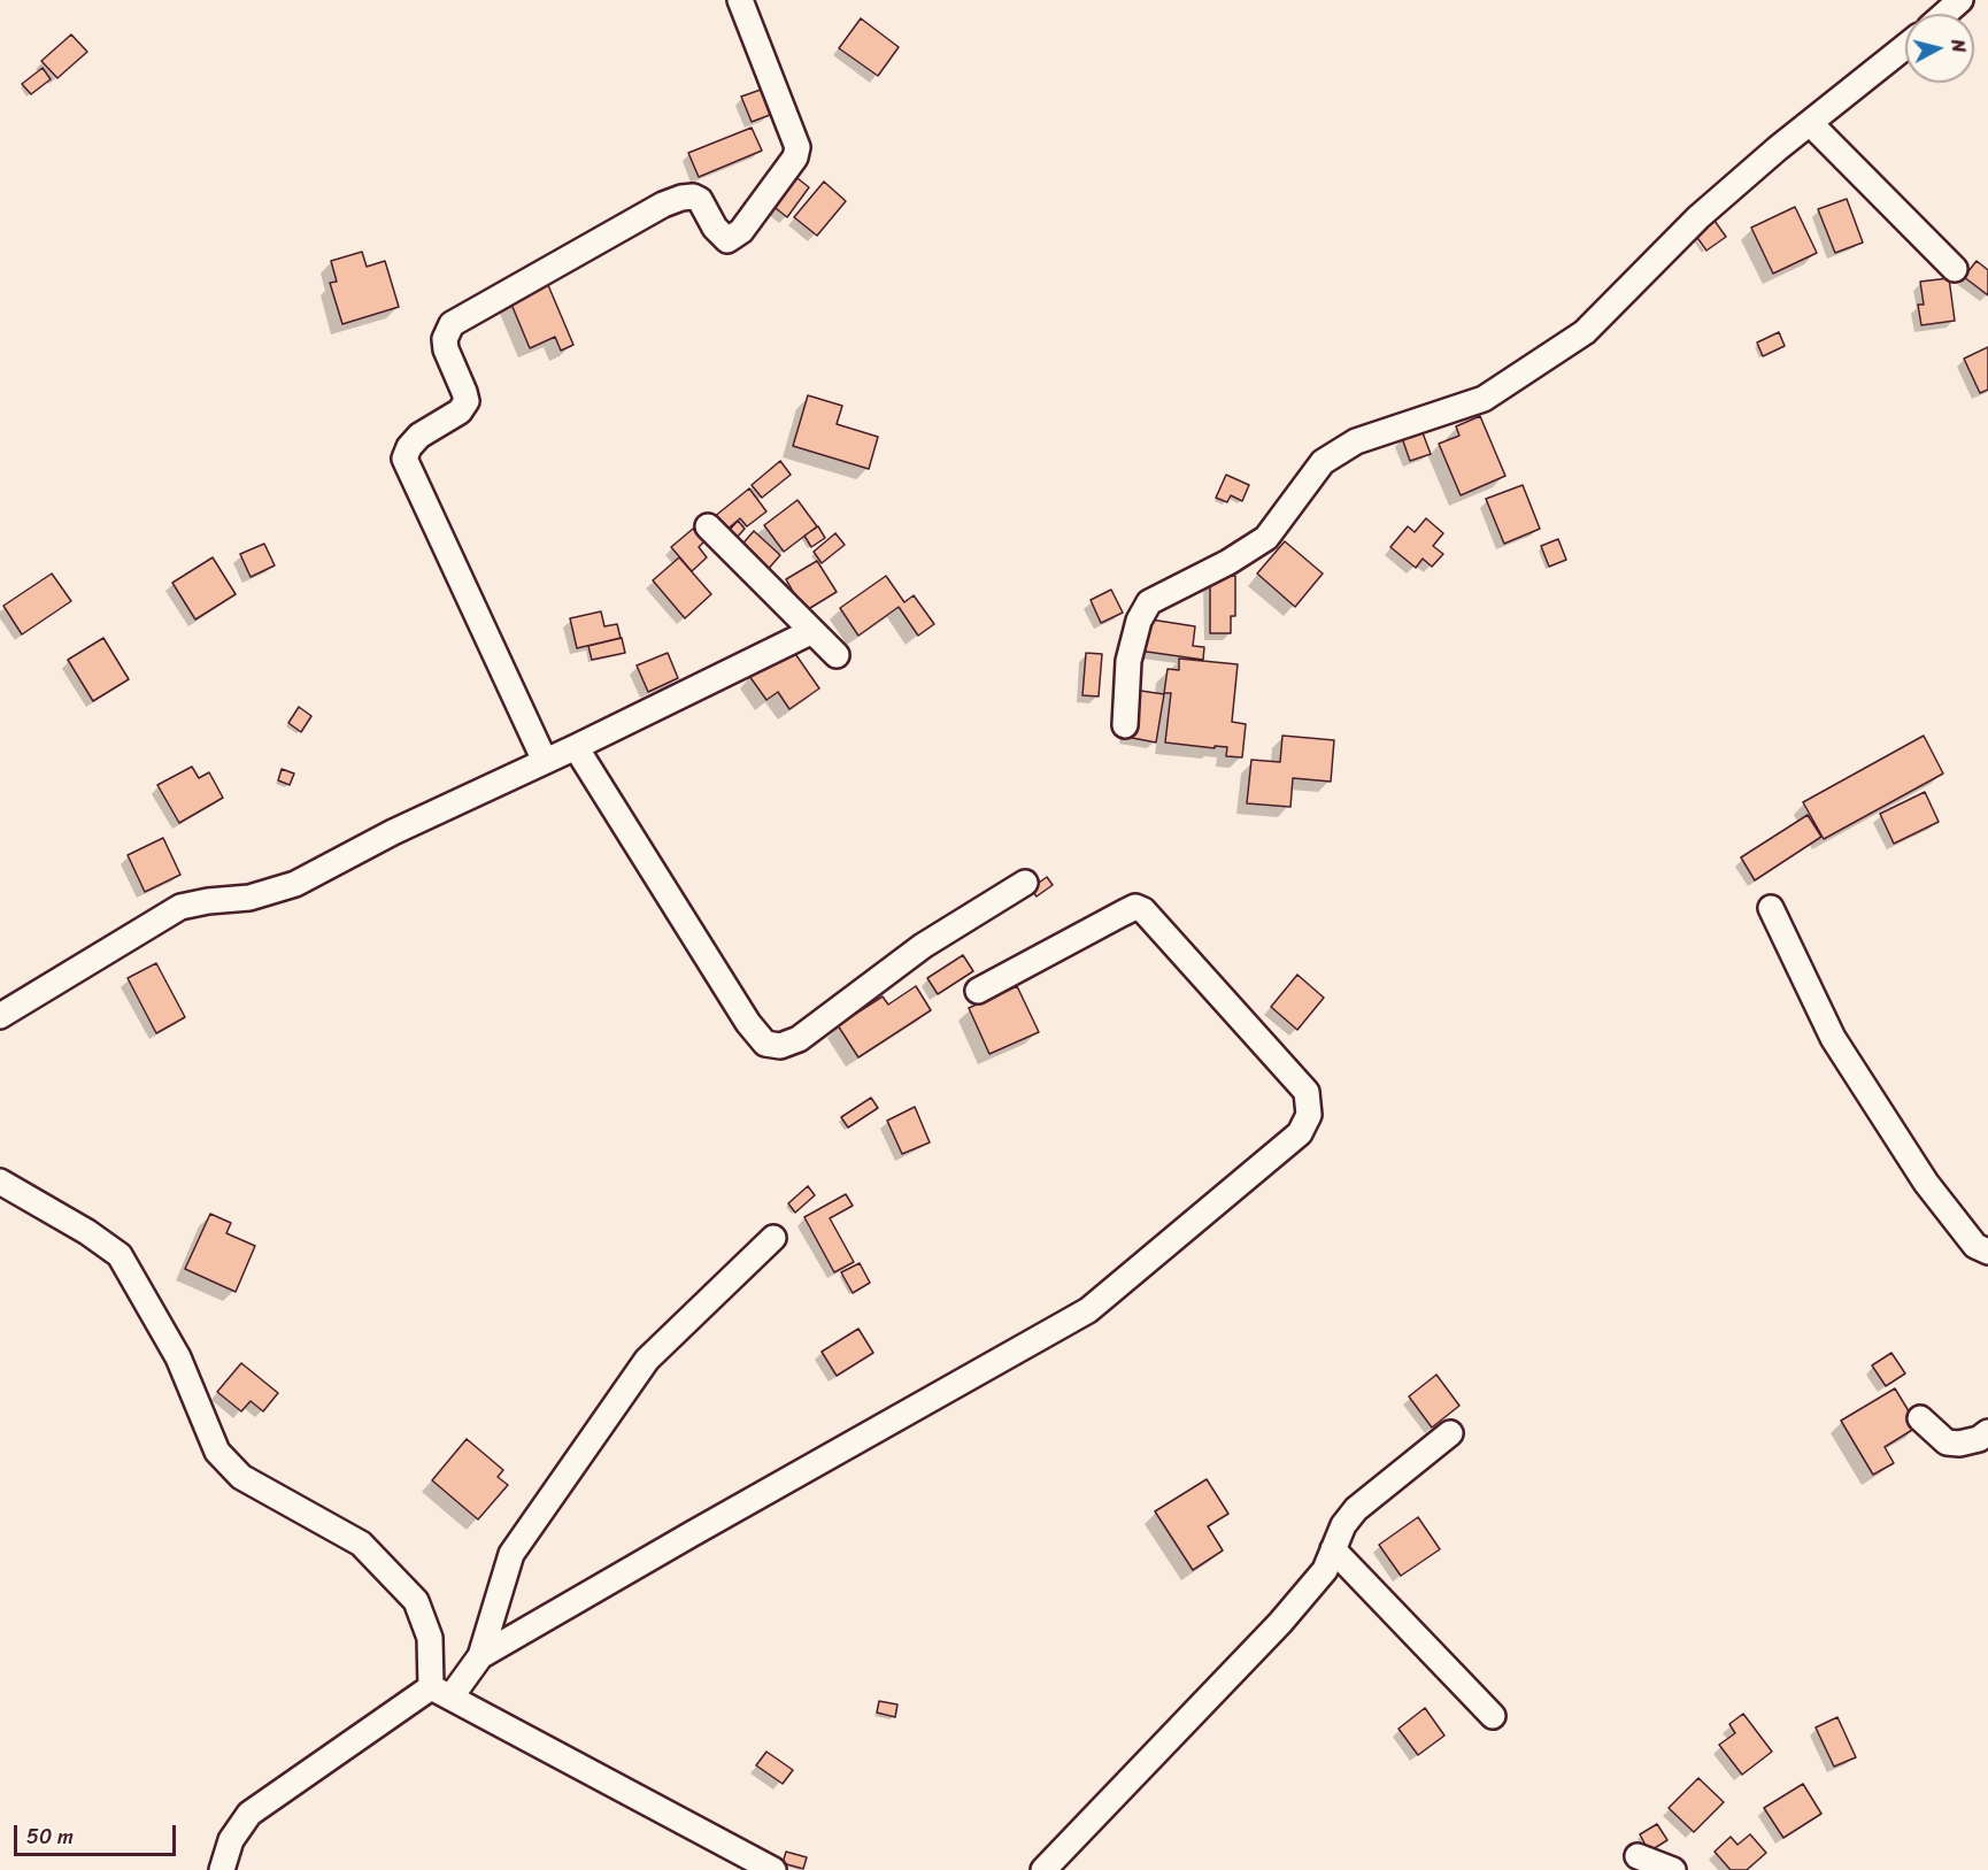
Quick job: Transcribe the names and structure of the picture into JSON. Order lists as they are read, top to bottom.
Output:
{
  "scale_bar": "50 m",
  "north": "right"
}
